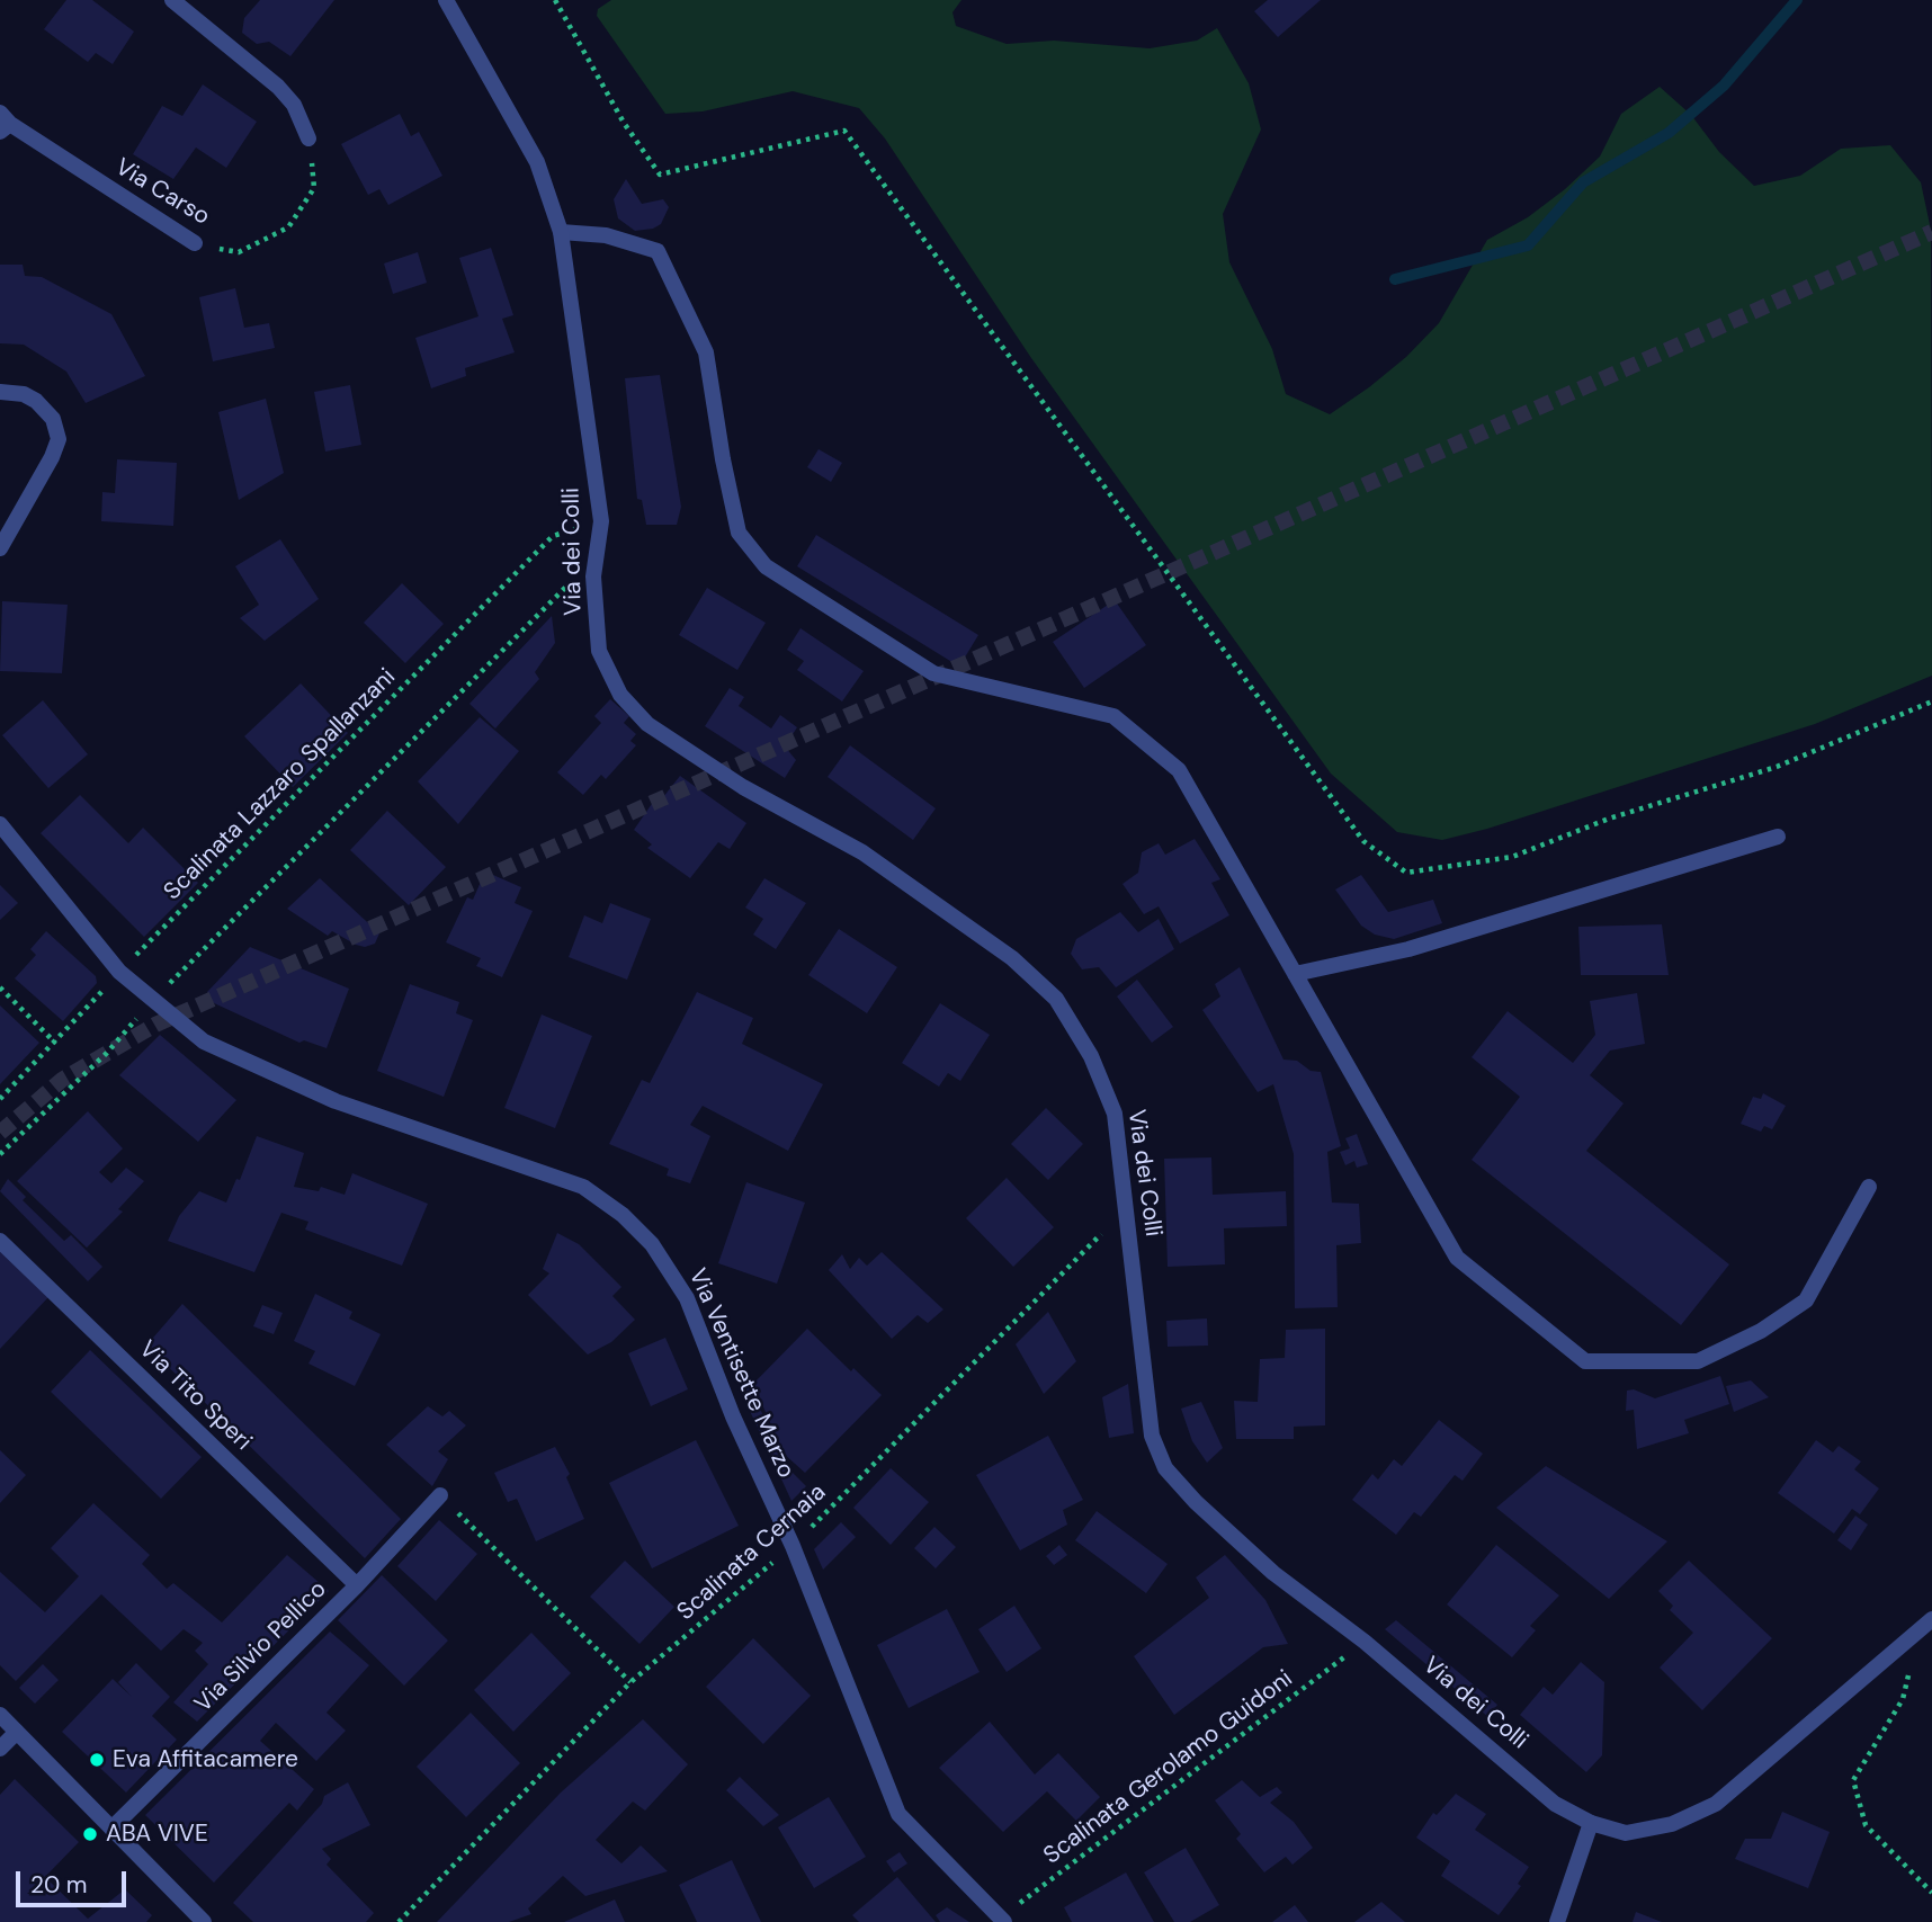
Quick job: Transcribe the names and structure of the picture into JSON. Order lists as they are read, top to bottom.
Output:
{
  "streets": {
    "street": [
      "Via Carso",
      "Via dei Colli",
      "Via Ventisette Marzo",
      "Via Tito Speri",
      "Via Silvio Pellico"
    ],
    "path": ["Scalinata Lazzaro Spallanzani", "Scalinata Cernaia", "Scalinata Gerolamo Guidoni"]
  },
  "crossings": [
    ["Via dei Colli", "Scalinata Lazzaro Spallanzani"],
    ["Via dei Colli", "Scalinata Cernaia"],
    ["Via dei Colli", "Scalinata Gerolamo Guidoni"],
    ["Scalinata Lazzaro Spallanzani", "Via Ventisette Marzo"],
    ["Via Ventisette Marzo", "Scalinata Cernaia"],
    ["Via Ventisette Marzo", "Scalinata Gerolamo Guidoni"],
    ["Via Tito Speri", "Via Silvio Pellico"]
  ],
  "places": ["Eva Affitacamere", "ABA VIVE"],
  "scale_bar": "20 m"
}
